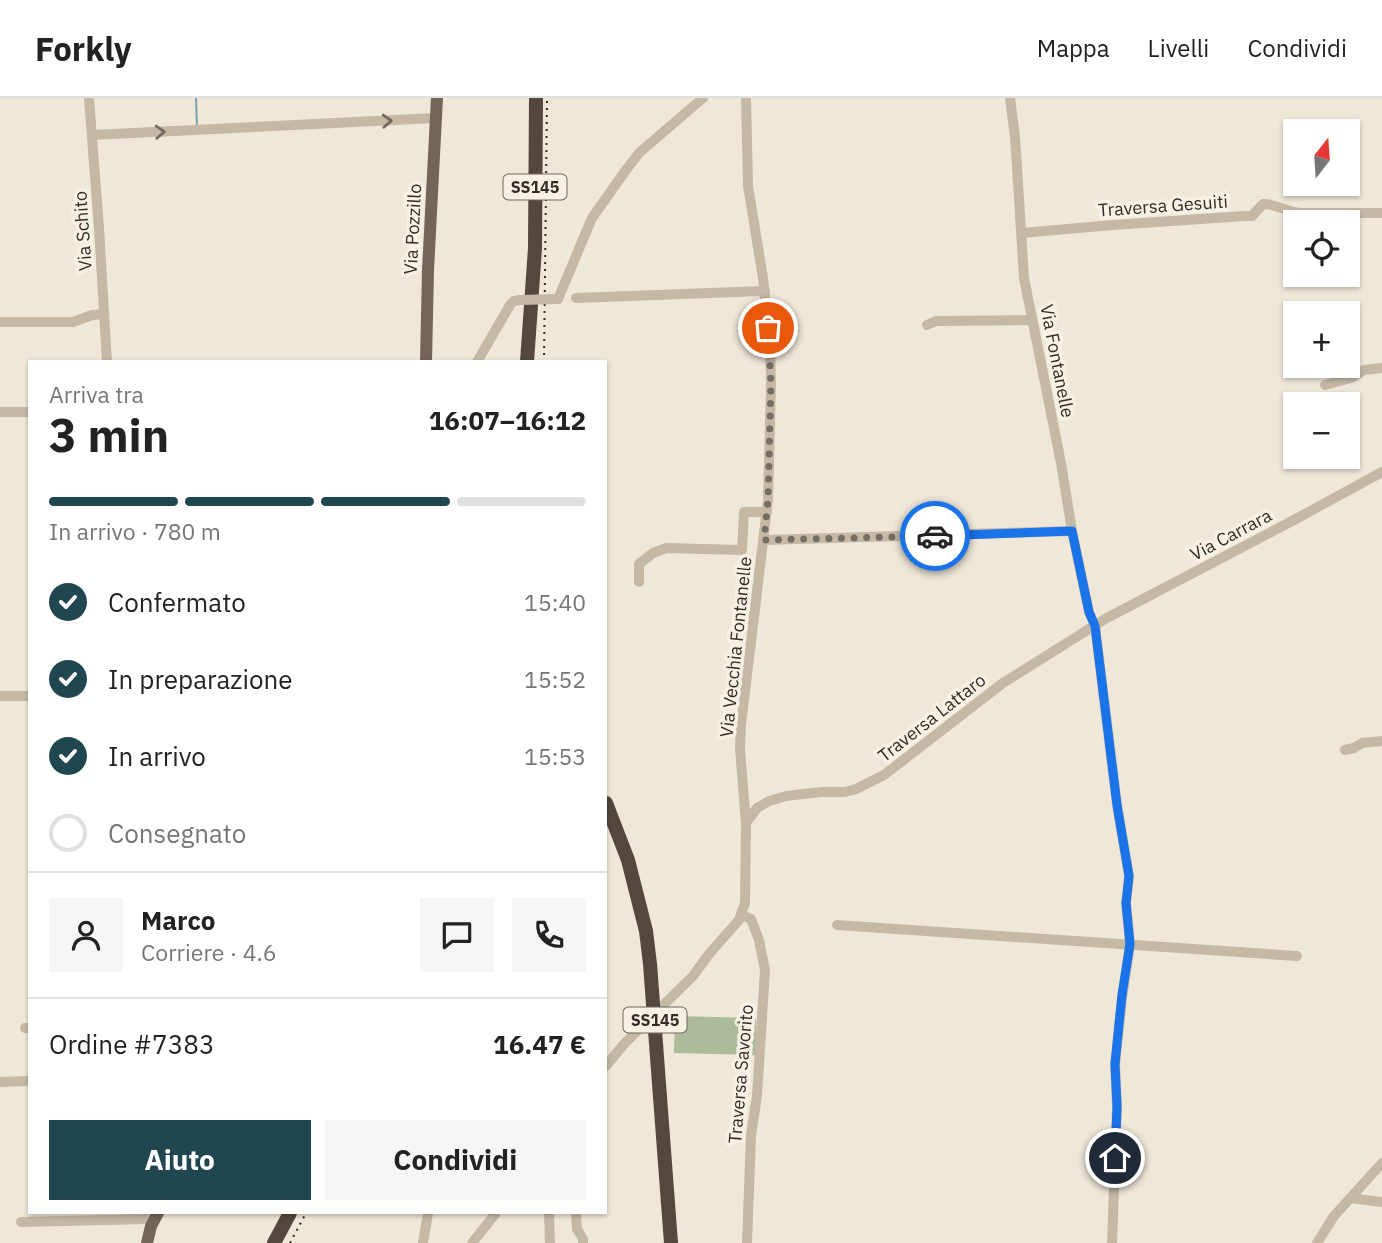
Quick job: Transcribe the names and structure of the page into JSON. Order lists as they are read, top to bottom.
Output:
{
  "streets": {
    "highway": ["SS145"],
    "main road": ["Via Pozzillo"],
    "street": [
      "Traversa Gesuiti",
      "Via Schito",
      "Via Fontanelle",
      "Via Carrara",
      "Via Vecchia Fontanelle",
      "Traversa Lattaro",
      "Traversa Savorito"
    ]
  },
  "crossings": [
    ["Traversa Gesuiti", "Via Fontanelle"],
    ["Via Fontanelle", "Via Carrara"],
    ["Via Fontanelle", "Traversa Lattaro"],
    ["Via Carrara", "Traversa Lattaro"],
    ["Via Vecchia Fontanelle", "Traversa Lattaro"]
  ],
  "north": "top",
  "page": {
    "header": "Forkly",
    "nav": ["Mappa", "Livelli", "Condividi"],
    "map_buttons": ["+", "−"],
    "heading": ["3 min", "Arriva tra", "16:07–16:12"],
    "panel": [
      "Marco",
      "Corriere · 4.6",
      "Ordine #7383",
      "16.47 €"
    ],
    "bar": "In arrivo · 780 m",
    "list": [
      ["Confermato", "15:40"],
      ["In preparazione", "15:52"],
      ["In arrivo", "15:53"],
      "Consegnato"
    ],
    "buttons": ["Aiuto", "Condividi"]
  }
}
